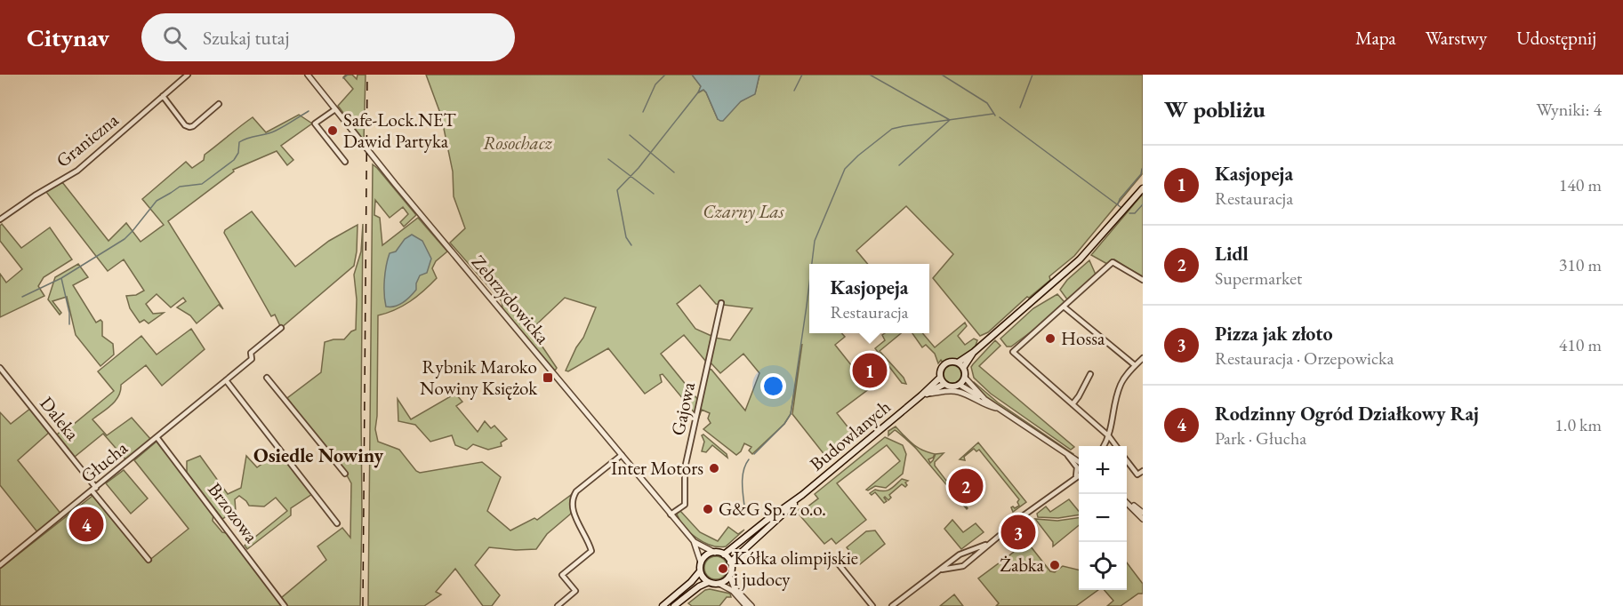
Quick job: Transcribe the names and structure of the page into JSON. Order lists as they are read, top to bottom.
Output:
{
  "streets": {
    "main road": ["Budowlanych"],
    "street": [
      "Graniczna",
      "Zebrzydowicka",
      "Gajowa",
      "Daleka",
      "Głucha",
      "Brzozowa"
    ]
  },
  "crossings": [
    ["Zebrzydowicka", "Gajowa"],
    ["Zebrzydowicka", "Budowlanych"],
    ["Daleka", "Głucha"],
    ["Głucha", "Brzozowa"]
  ],
  "districts": ["Osiedle Nowiny"],
  "parks": ["Rosochacz", "Czarny Las"],
  "places": {
    "other": [
      "Safe-Lock.NET Dawid Partyka",
      "Hossa",
      "Inter Motors",
      "G&G Sp. z o.o.",
      "Żabka",
      "Kółka olimpijskie i judocy"
    ],
    "transit": ["Rybnik Maroko Nowiny Księżok"]
  },
  "page": {
    "header": "Citynav",
    "search": "Szukaj tutaj",
    "nav": ["Mapa", "Warstwy", "Udostępnij"],
    "heading": ["W pobliżu", "Wyniki: 4"],
    "list": [
      {
        "mark": "1",
        "name": "Kasjopeja",
        "note": "Restauracja",
        "value": "140 m"
      },
      {
        "mark": "2",
        "name": "Lidl",
        "note": "Supermarket",
        "value": "310 m"
      },
      {
        "mark": "3",
        "name": "Pizza jak złoto",
        "note": "Restauracja · Orzepowicka",
        "value": "410 m"
      },
      {
        "mark": "4",
        "name": "Rodzinny Ogród Działkowy Raj",
        "note": "Park · Głucha",
        "value": "1.0 km"
      }
    ],
    "popup": ["Kasjopeja", "Restauracja"],
    "pins": [
      "1",
      "2",
      "4",
      "3"
    ],
    "map_buttons": ["+", "−"]
  }
}
